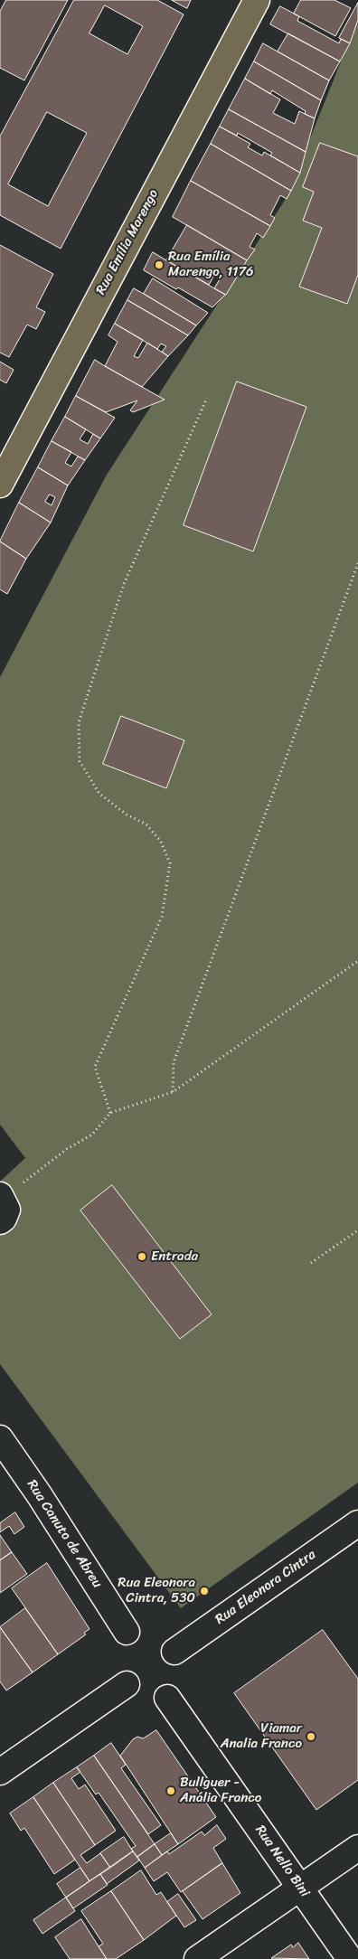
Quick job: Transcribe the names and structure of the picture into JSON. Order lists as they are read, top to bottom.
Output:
{
  "streets": {
    "main road": ["Rua Emília Marengo"],
    "street": ["Rua Canuto de Abreu", "Rua Eleonora Cintra", "Rua Nello Bini"]
  },
  "places": [
    "Rua Emília Marengo, 1176",
    "Entrada",
    "Rua Eleonora Cintra, 530",
    "Viamar Analia Franco",
    "Bullguer - Anália Franco"
  ]
}
